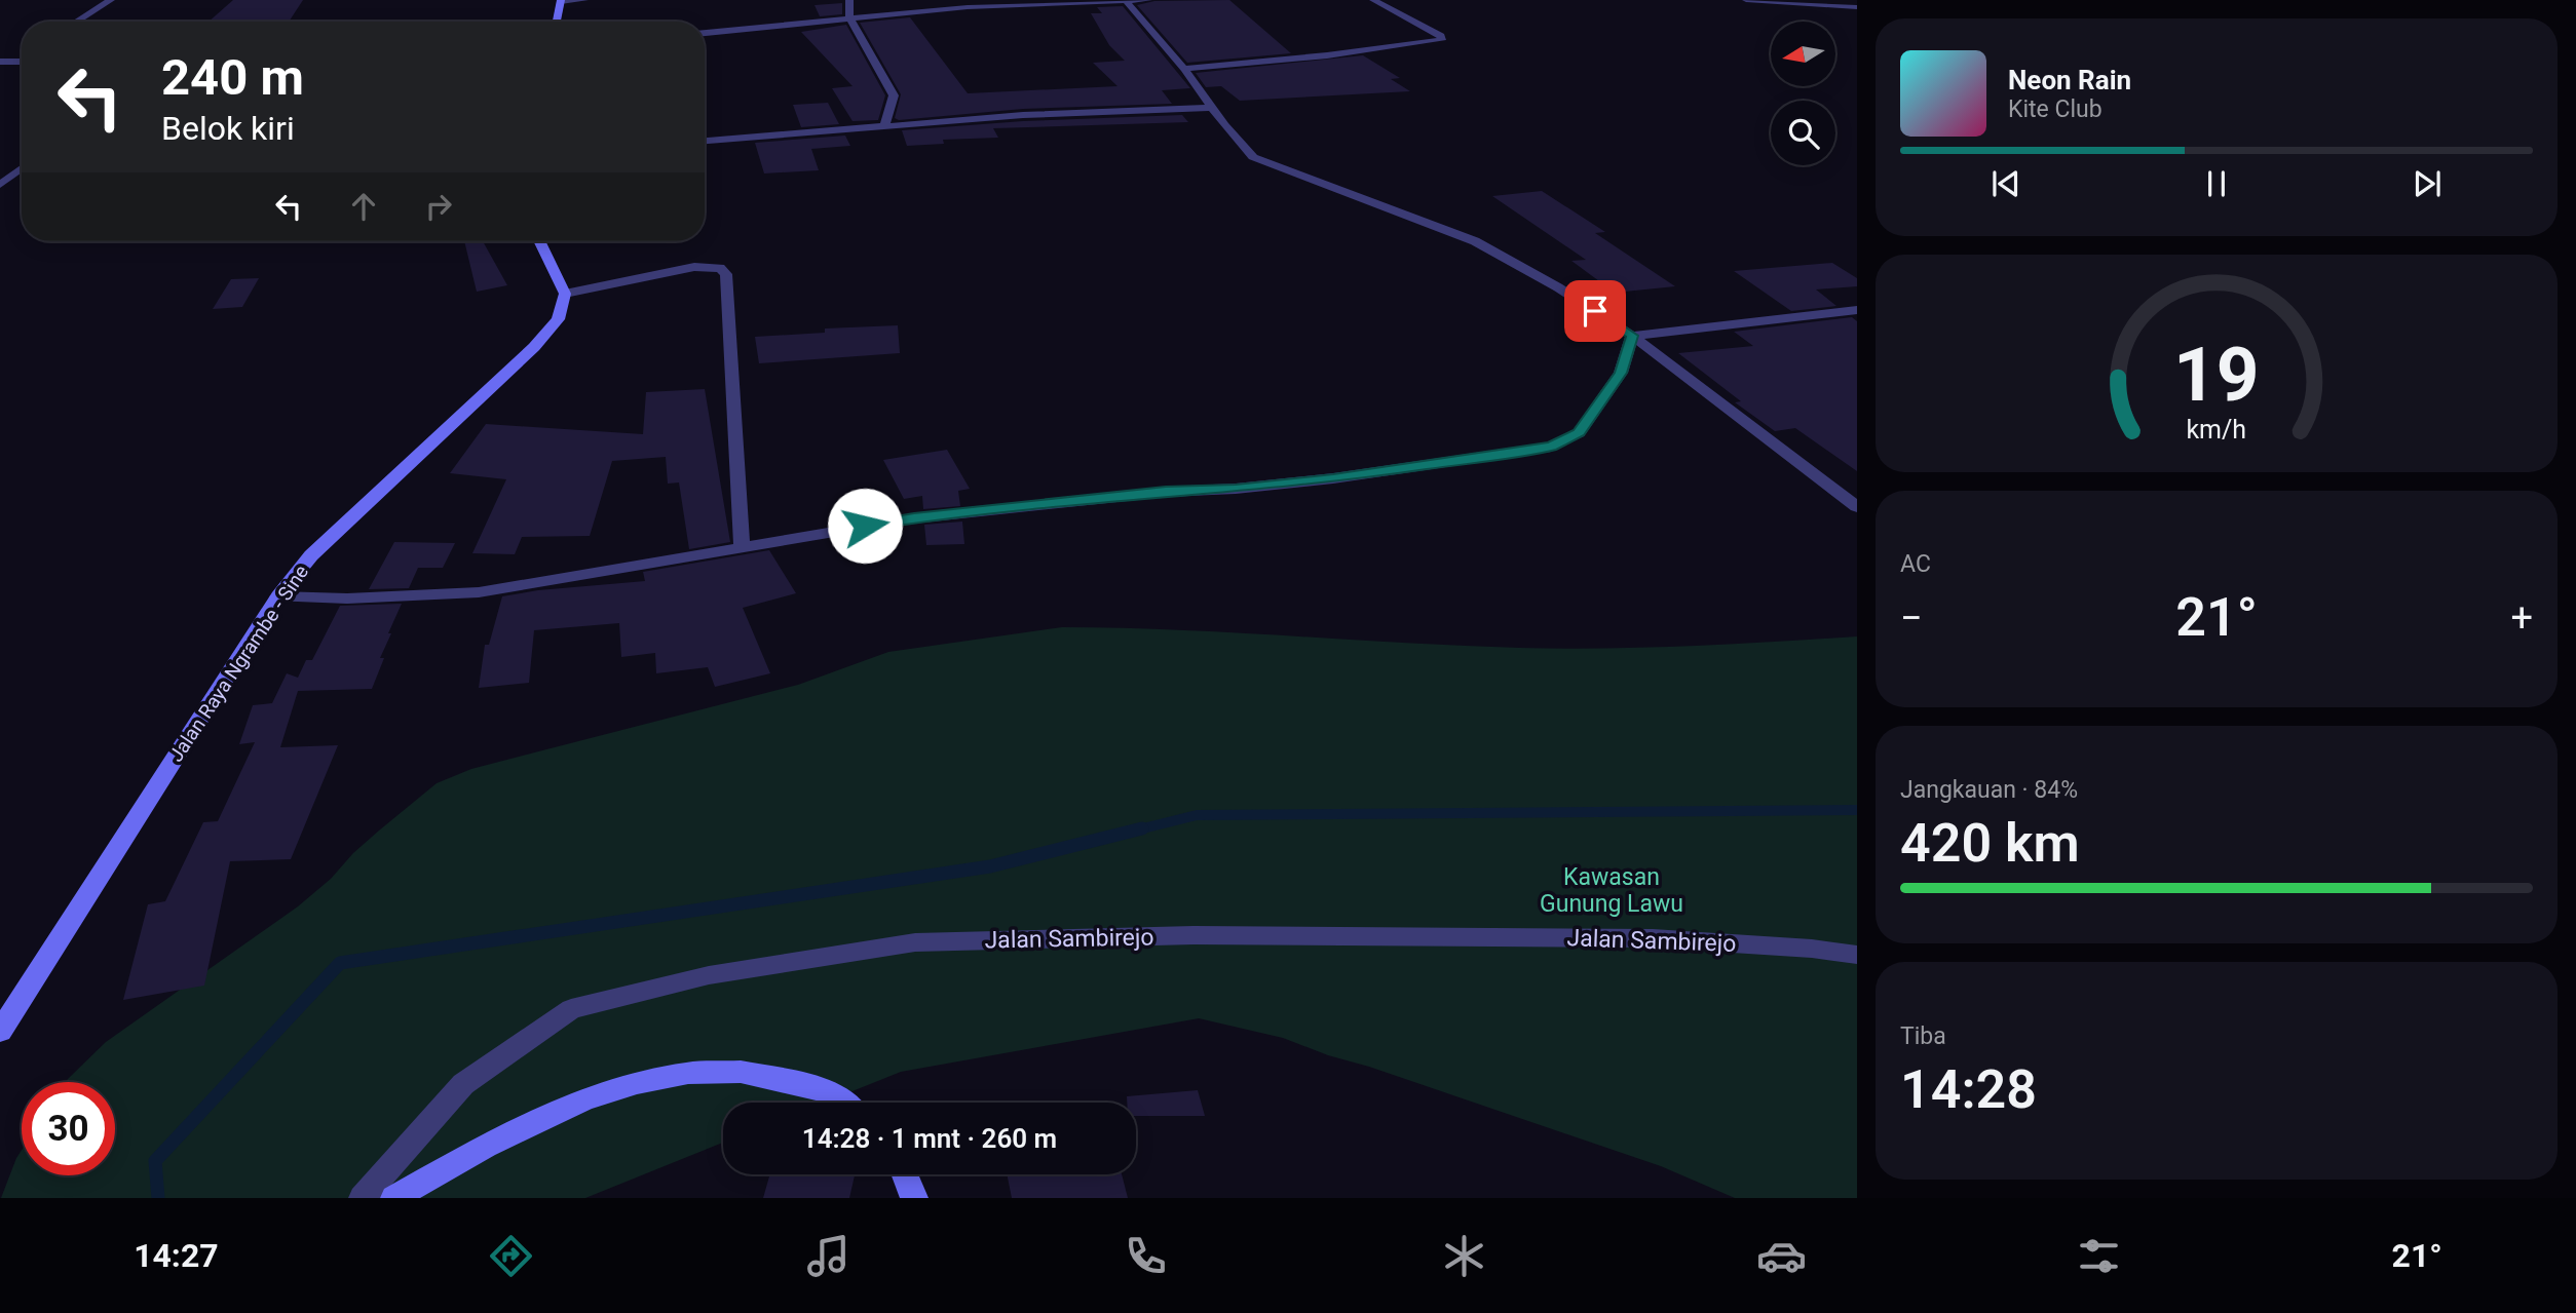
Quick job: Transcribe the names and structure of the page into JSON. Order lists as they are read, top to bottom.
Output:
{
  "streets": {
    "main road": ["Jalan Raya Ngrambe - Sine"],
    "street": ["Jalan Sambirejo"]
  },
  "parks": ["Kawasan Gunung Lawu"],
  "north": "left",
  "page": {
    "turn": ["240 m", "Belok kiri"],
    "song": ["Neon Rain", "Kite Club"],
    "tile": [
      "AC",
      ["Jangkauan · 84%", "420 km"],
      ["Tiba", "14:28"]
    ],
    "heat": ["−", "21°", "+"],
    "limit": "30",
    "trip": "14:28 · 1 mnt · 260 m",
    "tabs": ["14:27", "21°"],
    "gauge": ["19", "km/h"]
  }
}
